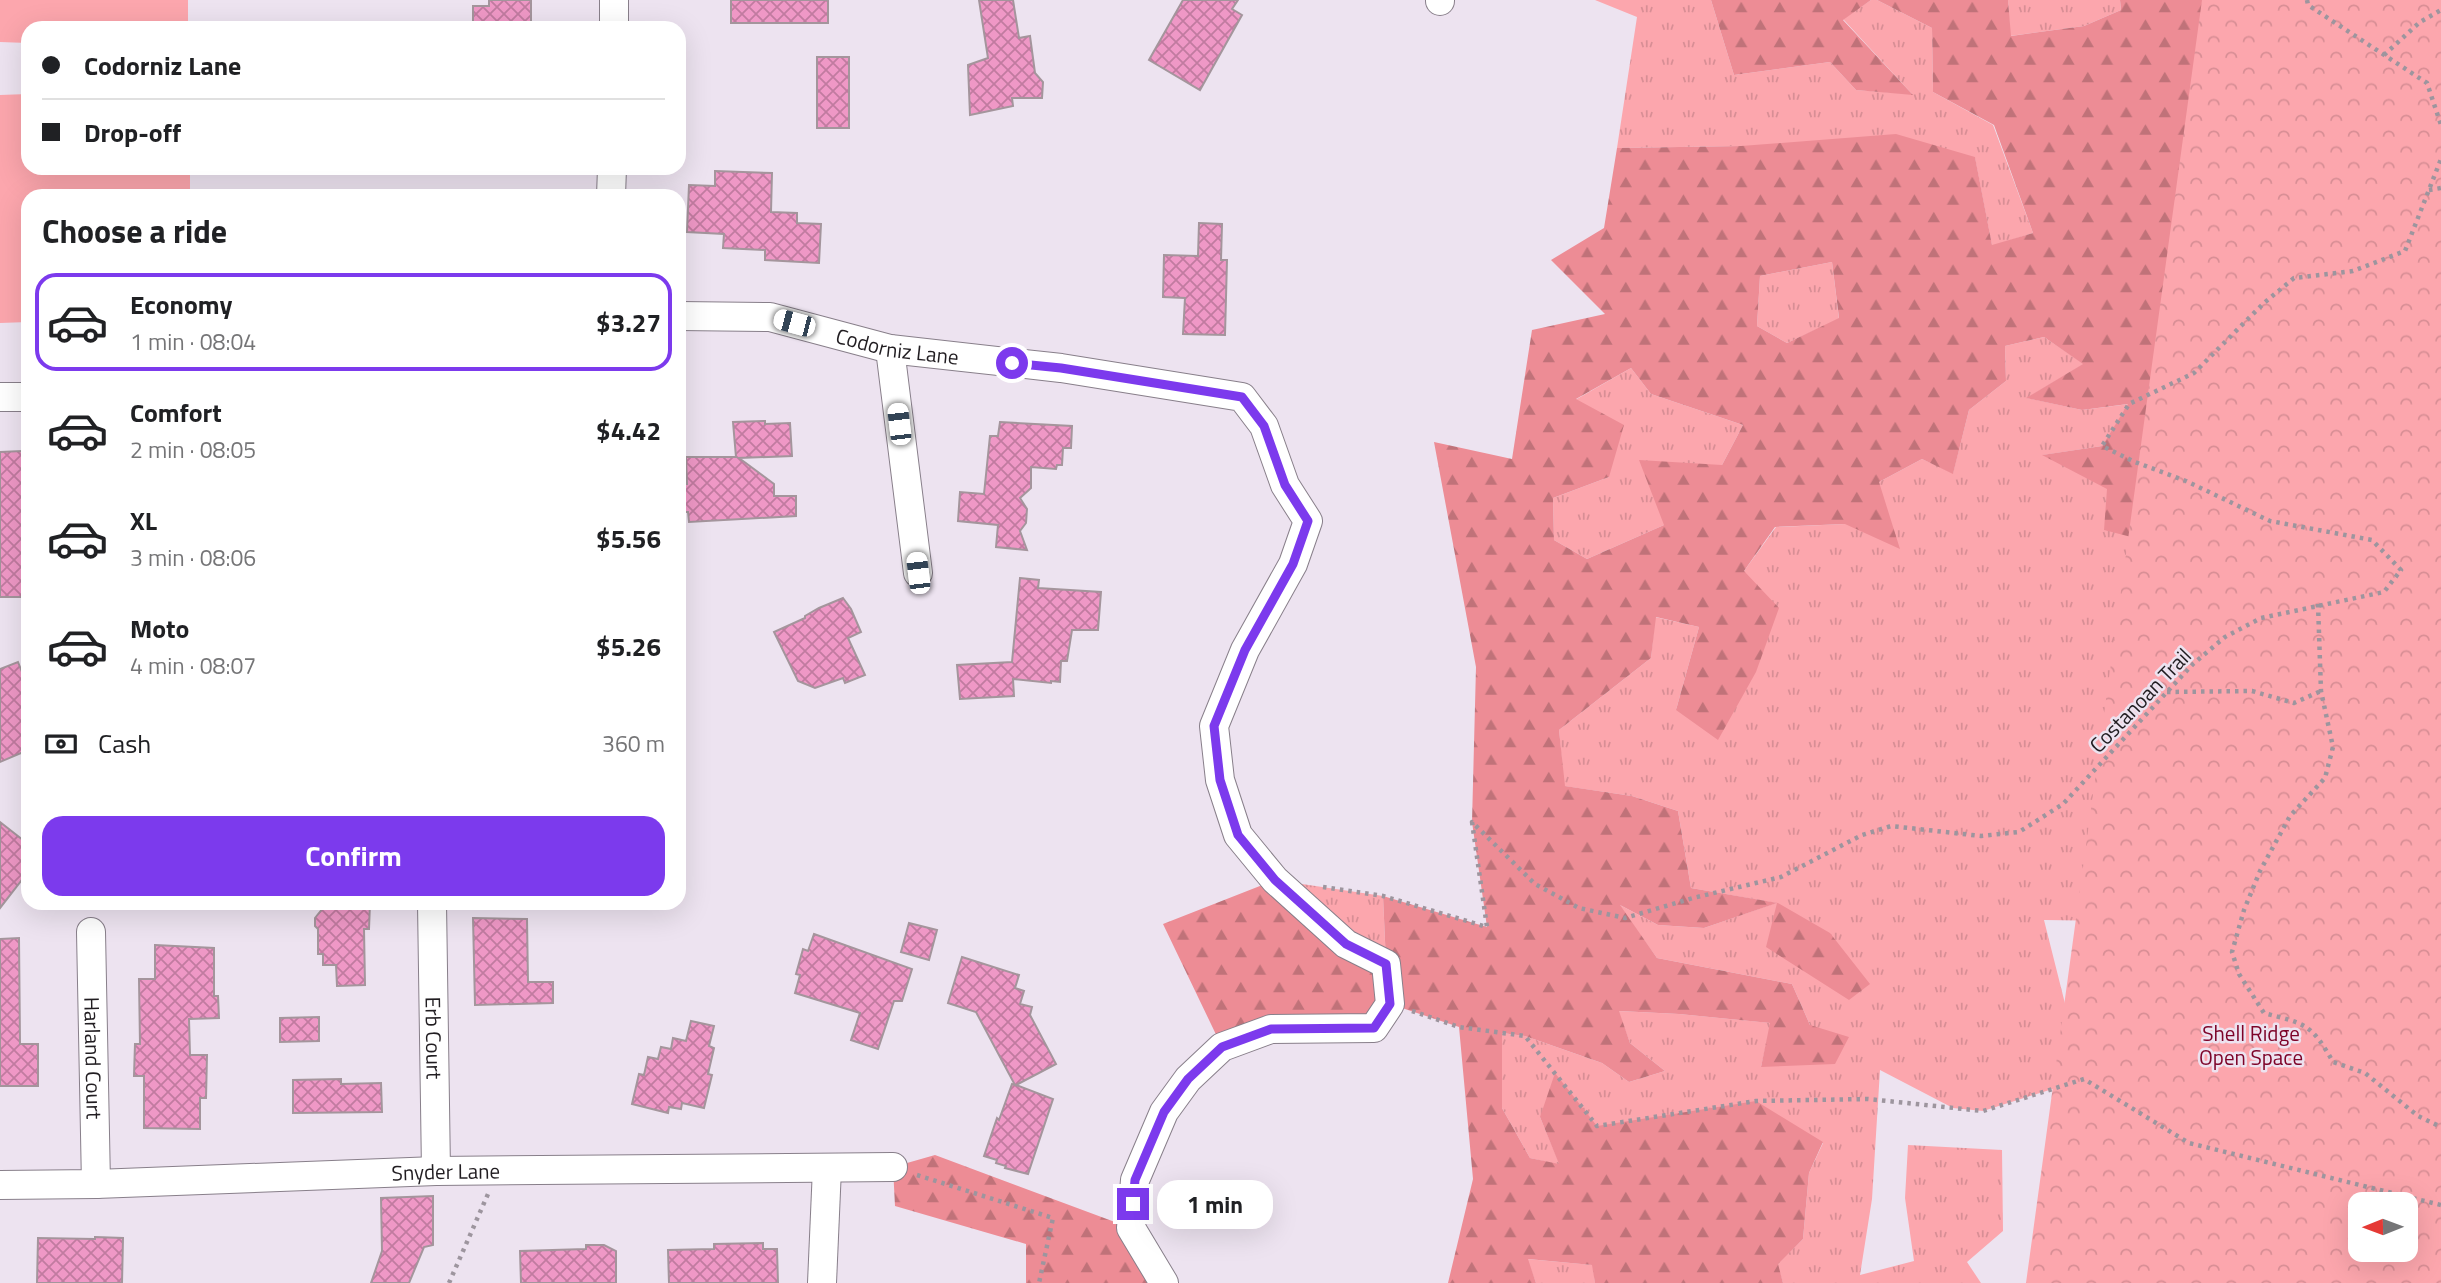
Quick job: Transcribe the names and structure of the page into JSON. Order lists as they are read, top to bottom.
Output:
{
  "streets": {
    "street": [
      "Codorniz Lane",
      "Erb Court",
      "Harland Court",
      "Snyder Lane"
    ],
    "path": ["Costanoan Trail"]
  },
  "crossings": [
    ["Erb Court", "Snyder Lane"],
    ["Harland Court", "Snyder Lane"]
  ],
  "parks": ["Shell Ridge Open Space"],
  "north": "left",
  "page": {
    "banner": ["Codorniz Lane", "Drop-off"],
    "heading": "Choose a ride",
    "list": [
      {
        "name": "Economy",
        "note": "1 min · 08:04",
        "value": "$3.27"
      },
      {
        "name": "Comfort",
        "note": "2 min · 08:05",
        "value": "$4.42"
      },
      {
        "name": "XL",
        "note": "3 min · 08:06",
        "value": "$5.56"
      },
      {
        "name": "Moto",
        "note": "4 min · 08:07",
        "value": "$5.26"
      }
    ],
    "pay": ["Cash", "360 m"],
    "buttons": "Confirm",
    "bubble": "1 min"
  }
}
